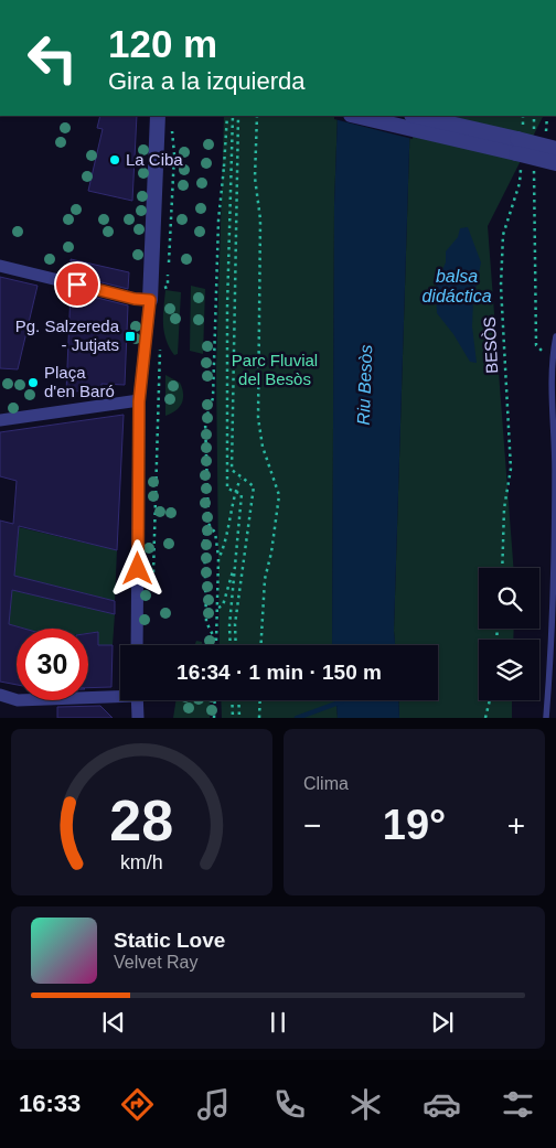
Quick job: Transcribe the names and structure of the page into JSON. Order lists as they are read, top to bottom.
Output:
{
  "streets": {
    "path": ["BESÒS"]
  },
  "water": ["balsa didáctica", "Riu Besòs"],
  "parks": ["Parc Fluvial del Besòs"],
  "places": {
    "other": ["La Ciba", "Plaça d'en Baró"],
    "transit": ["Pg. Salzereda - Jutjats"]
  },
  "page": {
    "turn": ["120 m", "Gira a la izquierda"],
    "limit": "30",
    "trip": "16:34 · 1 min · 150 m",
    "tile": "Clima",
    "heat": ["−", "19°", "+"],
    "song": ["Static Love", "Velvet Ray"],
    "tabs": "16:33",
    "gauge": ["28", "km/h"]
  }
}
